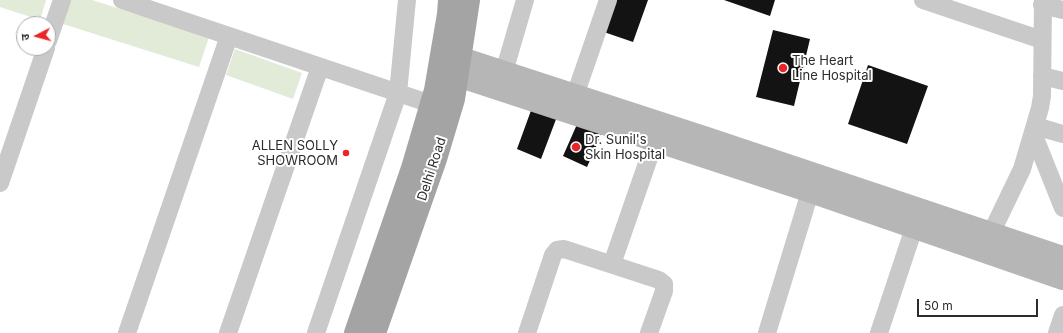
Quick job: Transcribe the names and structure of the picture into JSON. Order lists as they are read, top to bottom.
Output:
{
  "streets": {
    "main road": ["Delhi Road"]
  },
  "places": ["The Heart Line Hospital", "Dr. Sunil's Skin Hospital", "ALLEN SOLLY SHOWROOM"],
  "scale_bar": "50 m",
  "north": "left"
}
